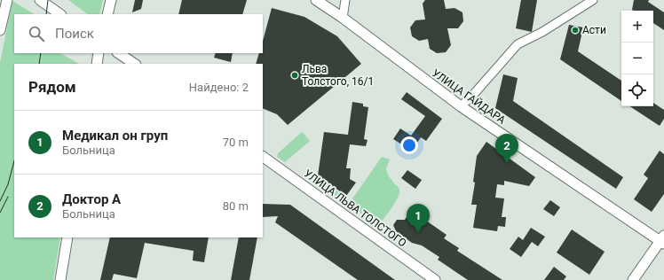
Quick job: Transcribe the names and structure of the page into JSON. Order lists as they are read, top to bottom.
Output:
{
  "streets": {
    "street": ["УЛИЦА ГАЙДАРА", "УЛИЦА ЛЬВА ТОЛСТОГО"]
  },
  "places": ["Асти", "Льва Толстого, 16/1"],
  "page": {
    "map_buttons": ["+", "−"],
    "search": "Поиск",
    "heading": ["Рядом", "Найдено: 2"],
    "list": [
      {
        "mark": "1",
        "name": "Медикал он груп",
        "note": "Больница",
        "value": "70 m"
      },
      {
        "mark": "2",
        "name": "Доктор А",
        "note": "Больница",
        "value": "80 m"
      }
    ],
    "pins": ["2", "1"]
  }
}
